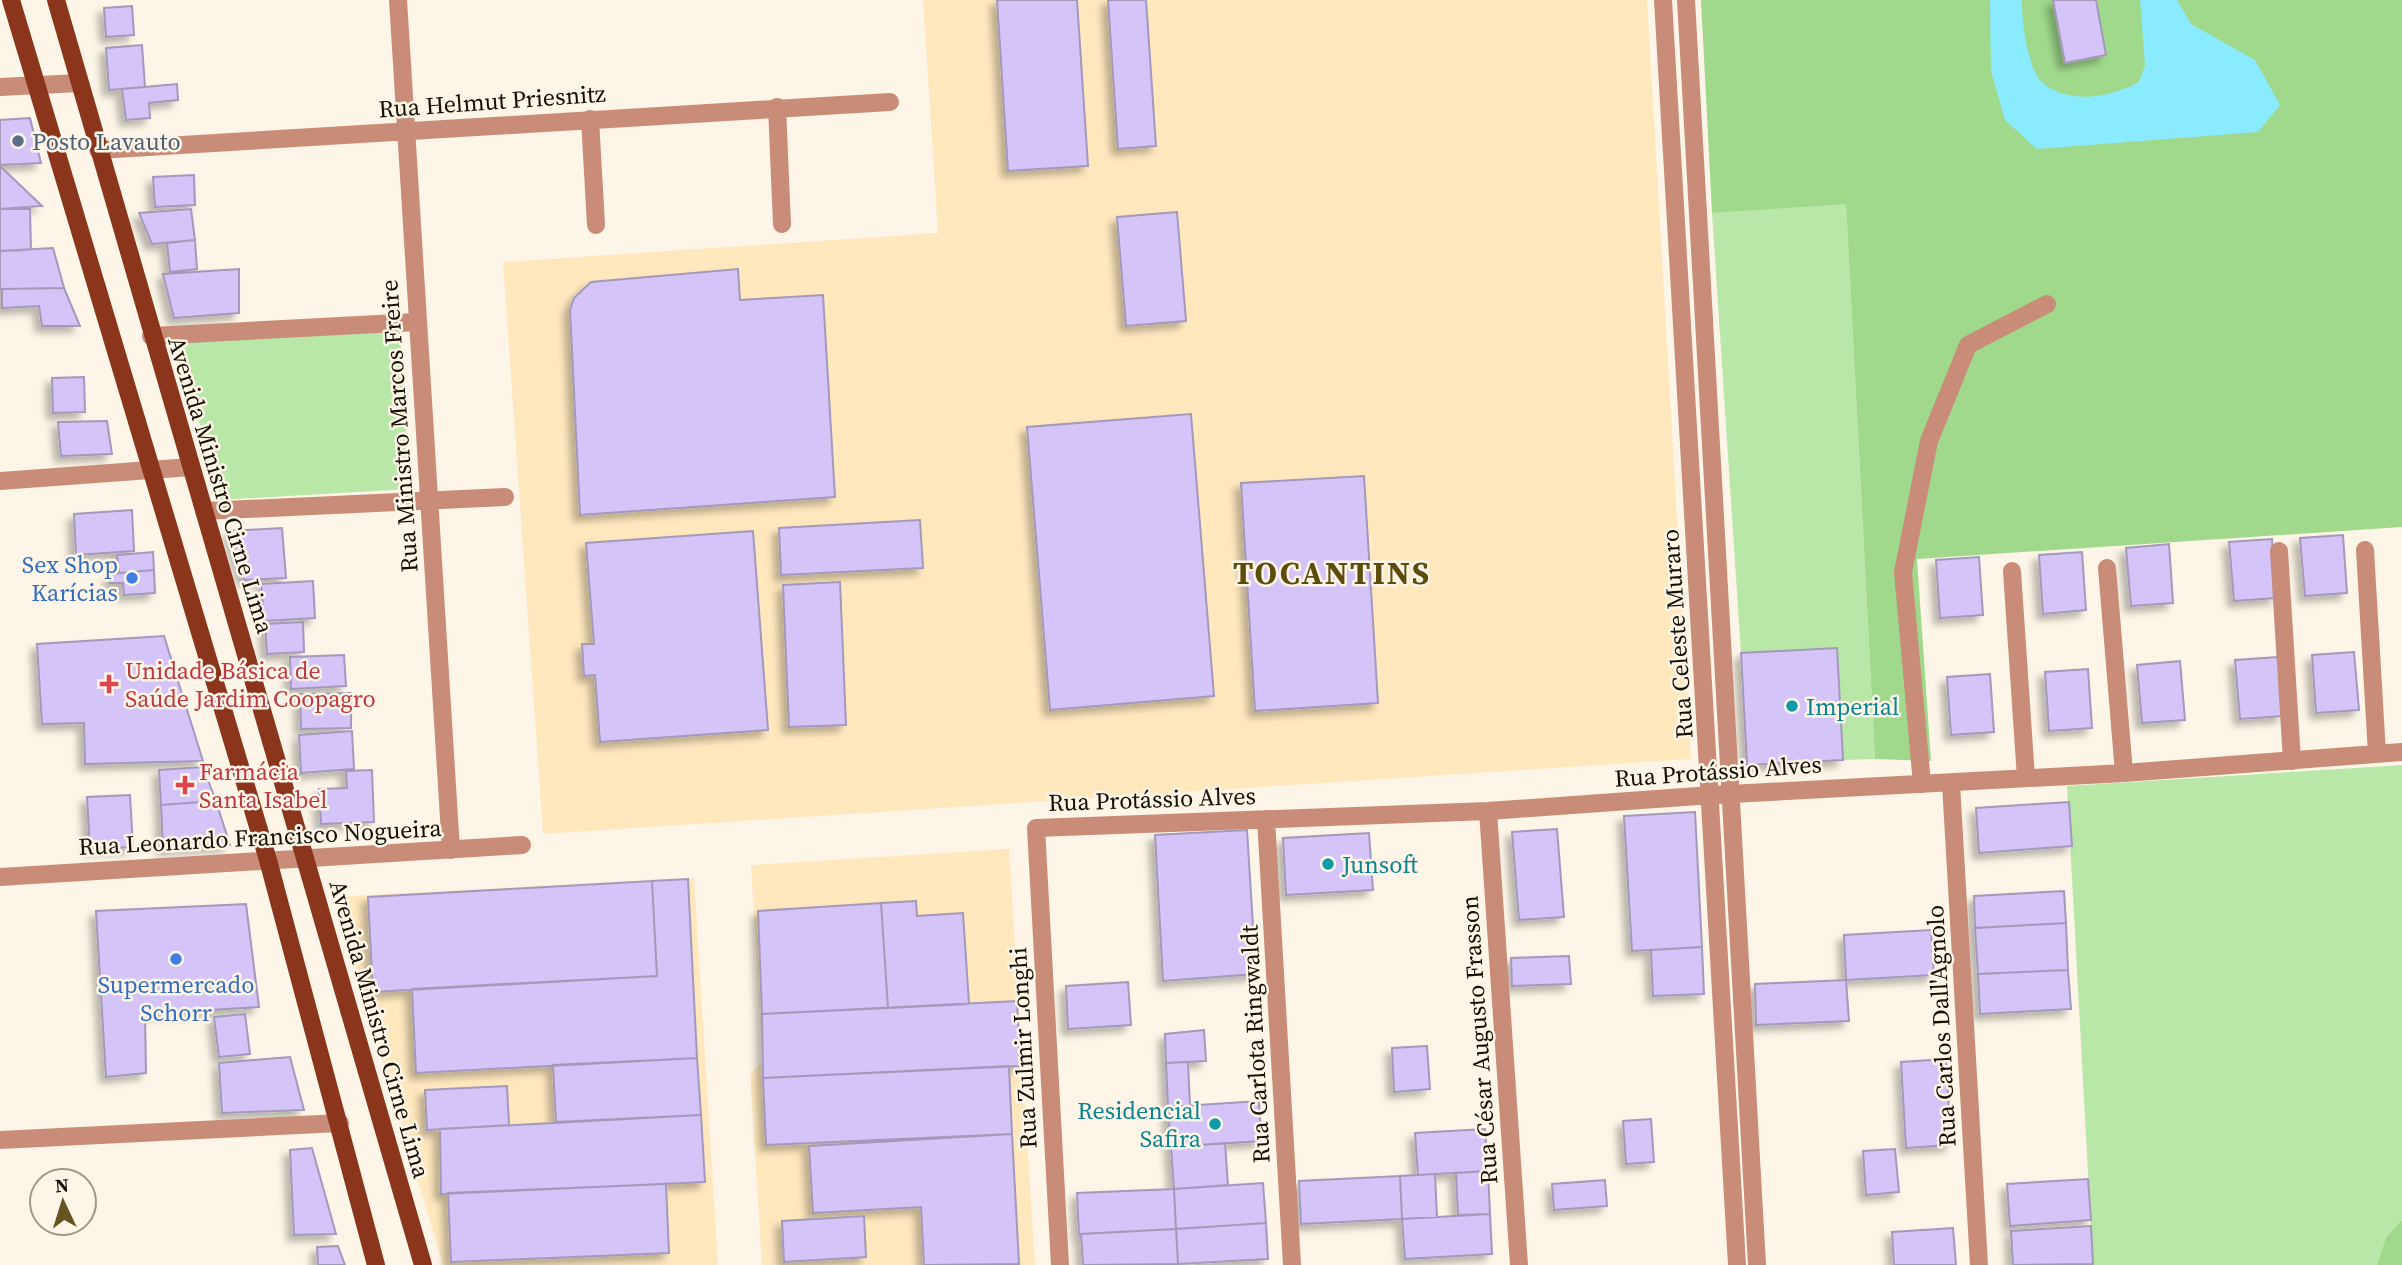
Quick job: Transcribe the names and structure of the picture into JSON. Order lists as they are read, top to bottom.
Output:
{
  "streets": {
    "main road": ["Avenida Ministro Cirne Lima"],
    "street": [
      "Rua Helmut Priesnitz",
      "Rua Ministro Marcos Freire",
      "Rua Celeste Muraro",
      "Rua Protássio Alves",
      "Rua Leonardo Francisco Nogueira",
      "Rua Carlos Dall'Agnolo",
      "Rua César Augusto Frasson",
      "Rua Carlota Ringwaldt",
      "Rua Zulmir Longhi"
    ]
  },
  "crossings": [
    ["Rua Helmut Priesnitz", "Rua Ministro Marcos Freire"],
    ["Rua Helmut Priesnitz", "Avenida Ministro Cirne Lima"],
    ["Rua Ministro Marcos Freire", "Rua Leonardo Francisco Nogueira"],
    ["Avenida Ministro Cirne Lima", "Rua Leonardo Francisco Nogueira"],
    ["Rua Celeste Muraro", "Rua Protássio Alves"],
    ["Rua Protássio Alves", "Rua Carlos Dall'Agnolo"],
    ["Rua Protássio Alves", "Rua César Augusto Frasson"],
    ["Rua Protássio Alves", "Rua Carlota Ringwaldt"],
    ["Rua Protássio Alves", "Rua Zulmir Longhi"]
  ],
  "districts": ["TOCANTINS"],
  "places": {
    "other": [
      "Posto Lavauto",
      "Sex Shop Karícias",
      "Imperial",
      "Junsoft",
      "Supermercado Schorr",
      "Residencial Safira"
    ],
    "health": ["Unidade Básica de Saúde Jardim Coopagro", "Farmácia Santa Isabel"]
  },
  "north": "top"
}
